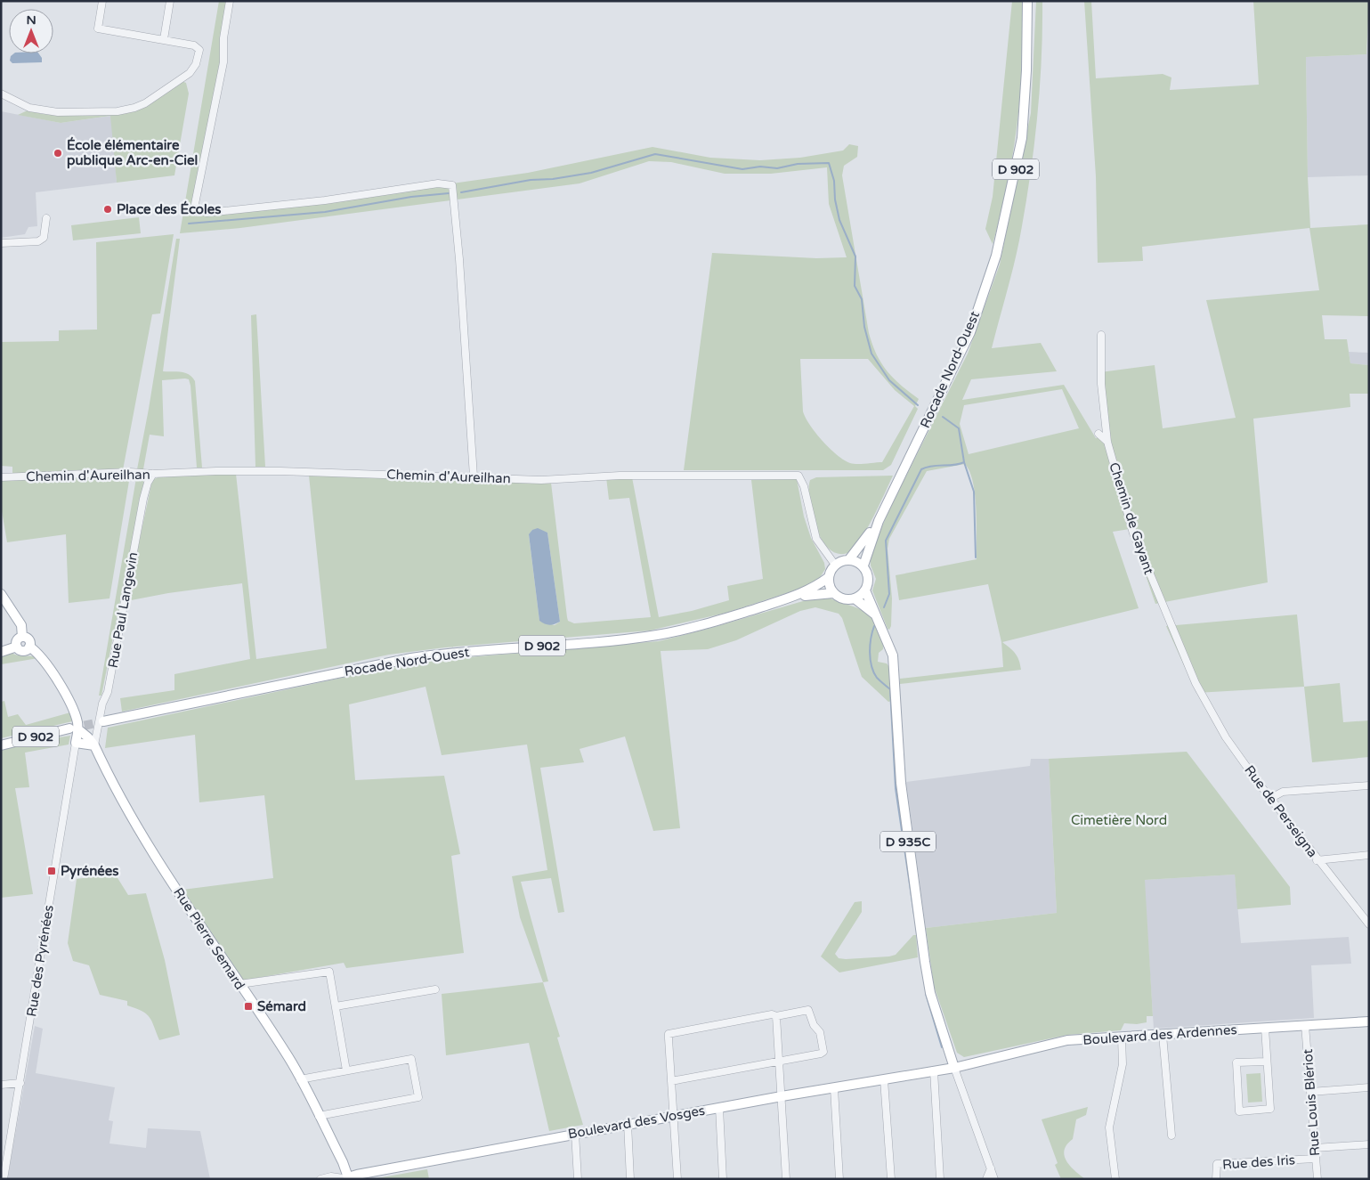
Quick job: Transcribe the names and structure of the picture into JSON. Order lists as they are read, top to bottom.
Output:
{
  "streets": {
    "main road": [
      "D 902",
      "Rocade Nord-Ouest",
      "D 935C",
      "Rue Pierre Semard",
      "Boulevard des Ardennes",
      "Boulevard des Vosges"
    ],
    "street": [
      "Chemin d'Aureilhan",
      "Chemin de Gayant",
      "Rue Paul Langevin",
      "Rue de Perseigna",
      "Rue des Pyrénées",
      "Rue Louis Blériot",
      "Rue des Iris"
    ]
  },
  "crossings": [
    ["D 902", "Rue Pierre Semard"],
    ["Rocade Nord-Ouest", "Chemin d'Aureilhan"],
    ["Rocade Nord-Ouest", "D 935C"],
    ["Chemin d'Aureilhan", "Rue Paul Langevin"],
    ["Chemin d'Aureilhan", "D 935C"],
    ["Chemin de Gayant", "Rue de Perseigna"],
    ["Rue Paul Langevin", "Rue Pierre Semard"],
    ["D 935C", "Boulevard des Ardennes"],
    ["D 935C", "Boulevard des Vosges"],
    ["Rue Pierre Semard", "Rue des Pyrénées"],
    ["Rue Pierre Semard", "Boulevard des Vosges"],
    ["Boulevard des Ardennes", "Rue Louis Blériot"],
    ["Boulevard des Ardennes", "Boulevard des Vosges"],
    ["Rue Louis Blériot", "Rue des Iris"]
  ],
  "parks": ["Cimetière Nord"],
  "places": {
    "other": ["École élémentaire publique Arc-en-Ciel", "Place des Écoles"],
    "transit": ["Pyrénées", "Sémard"]
  },
  "north": "top"
}
